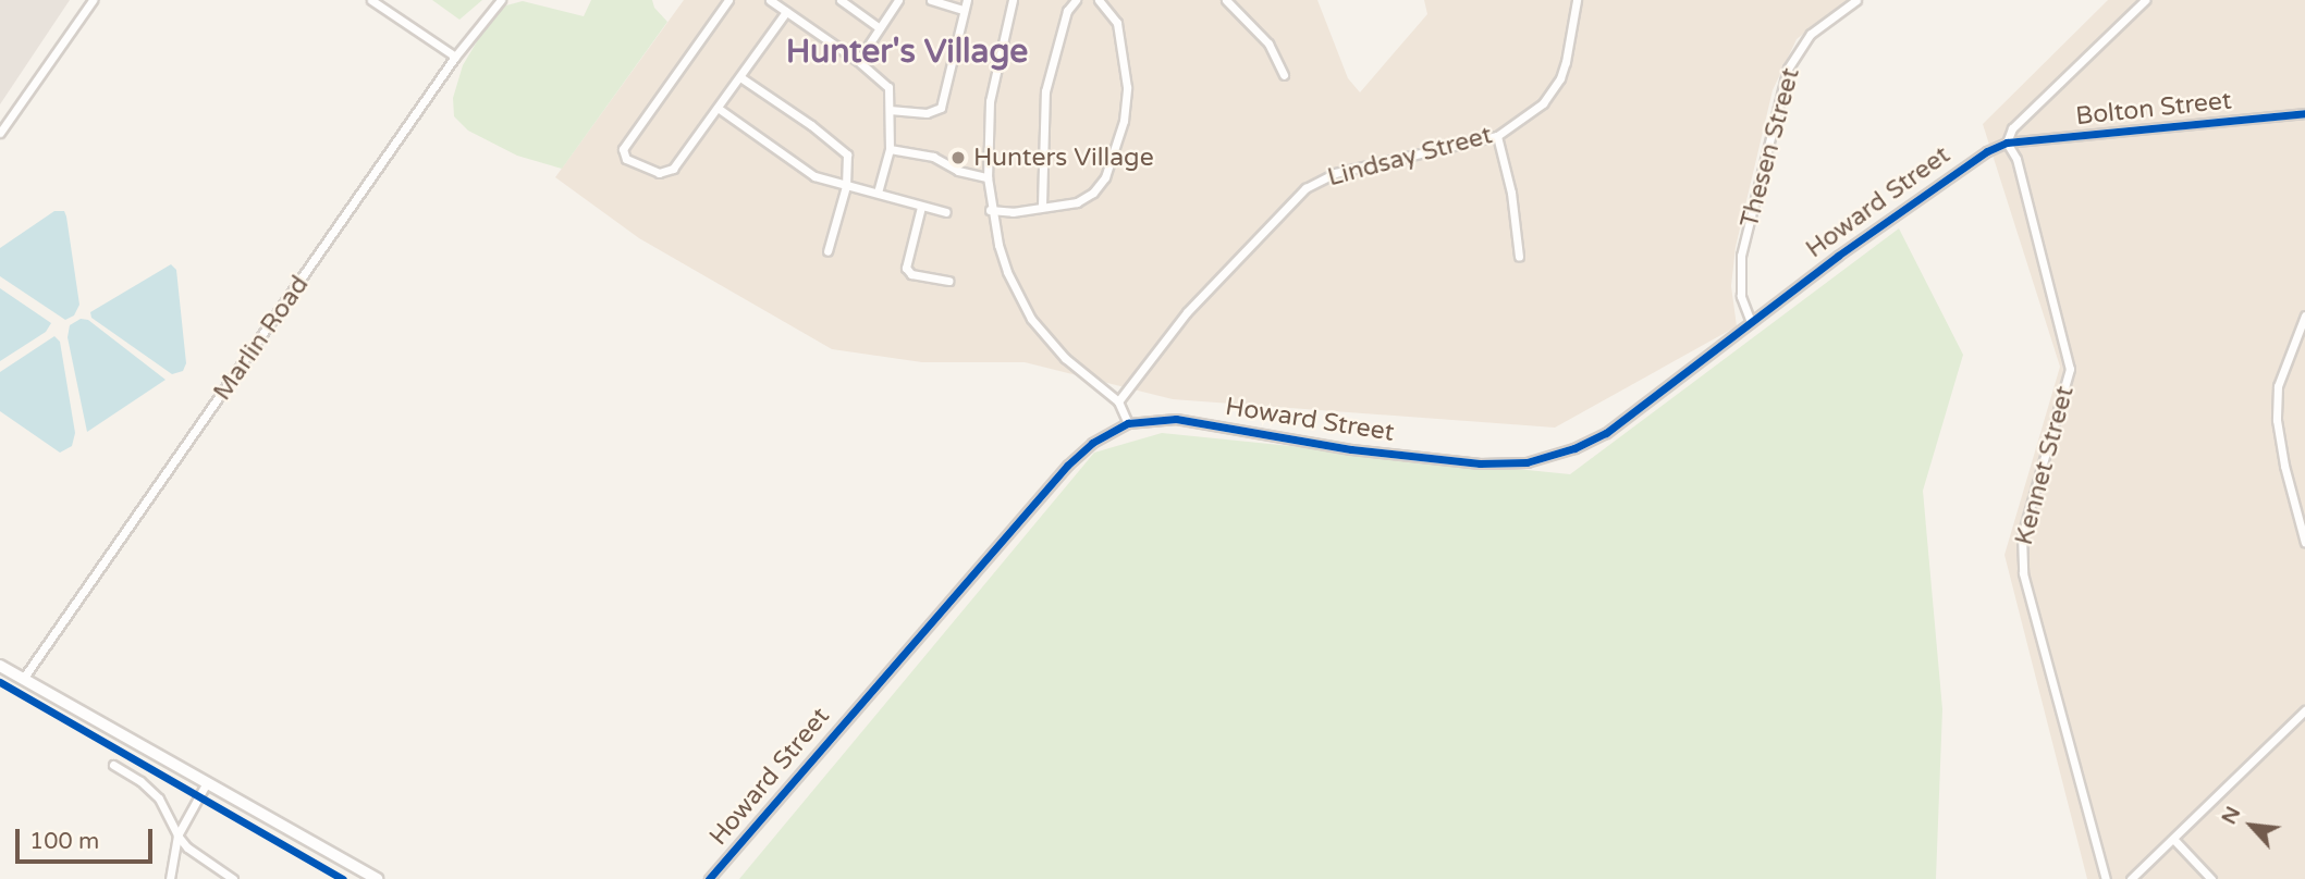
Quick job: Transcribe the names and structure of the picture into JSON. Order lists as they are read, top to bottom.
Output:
{
  "streets": {
    "street": [
      "Bolton Street",
      "Thesen Street",
      "Lindsay Street",
      "Howard Street",
      "Marlin Road",
      "Kennet Street"
    ]
  },
  "crossings": [
    ["Bolton Street", "Howard Street"],
    ["Bolton Street", "Kennet Street"],
    ["Thesen Street", "Howard Street"],
    ["Howard Street", "Kennet Street"]
  ],
  "districts": ["Hunter's Village"],
  "places": ["Hunters Village"],
  "scale_bar": "100 m",
  "north": "top left"
}
